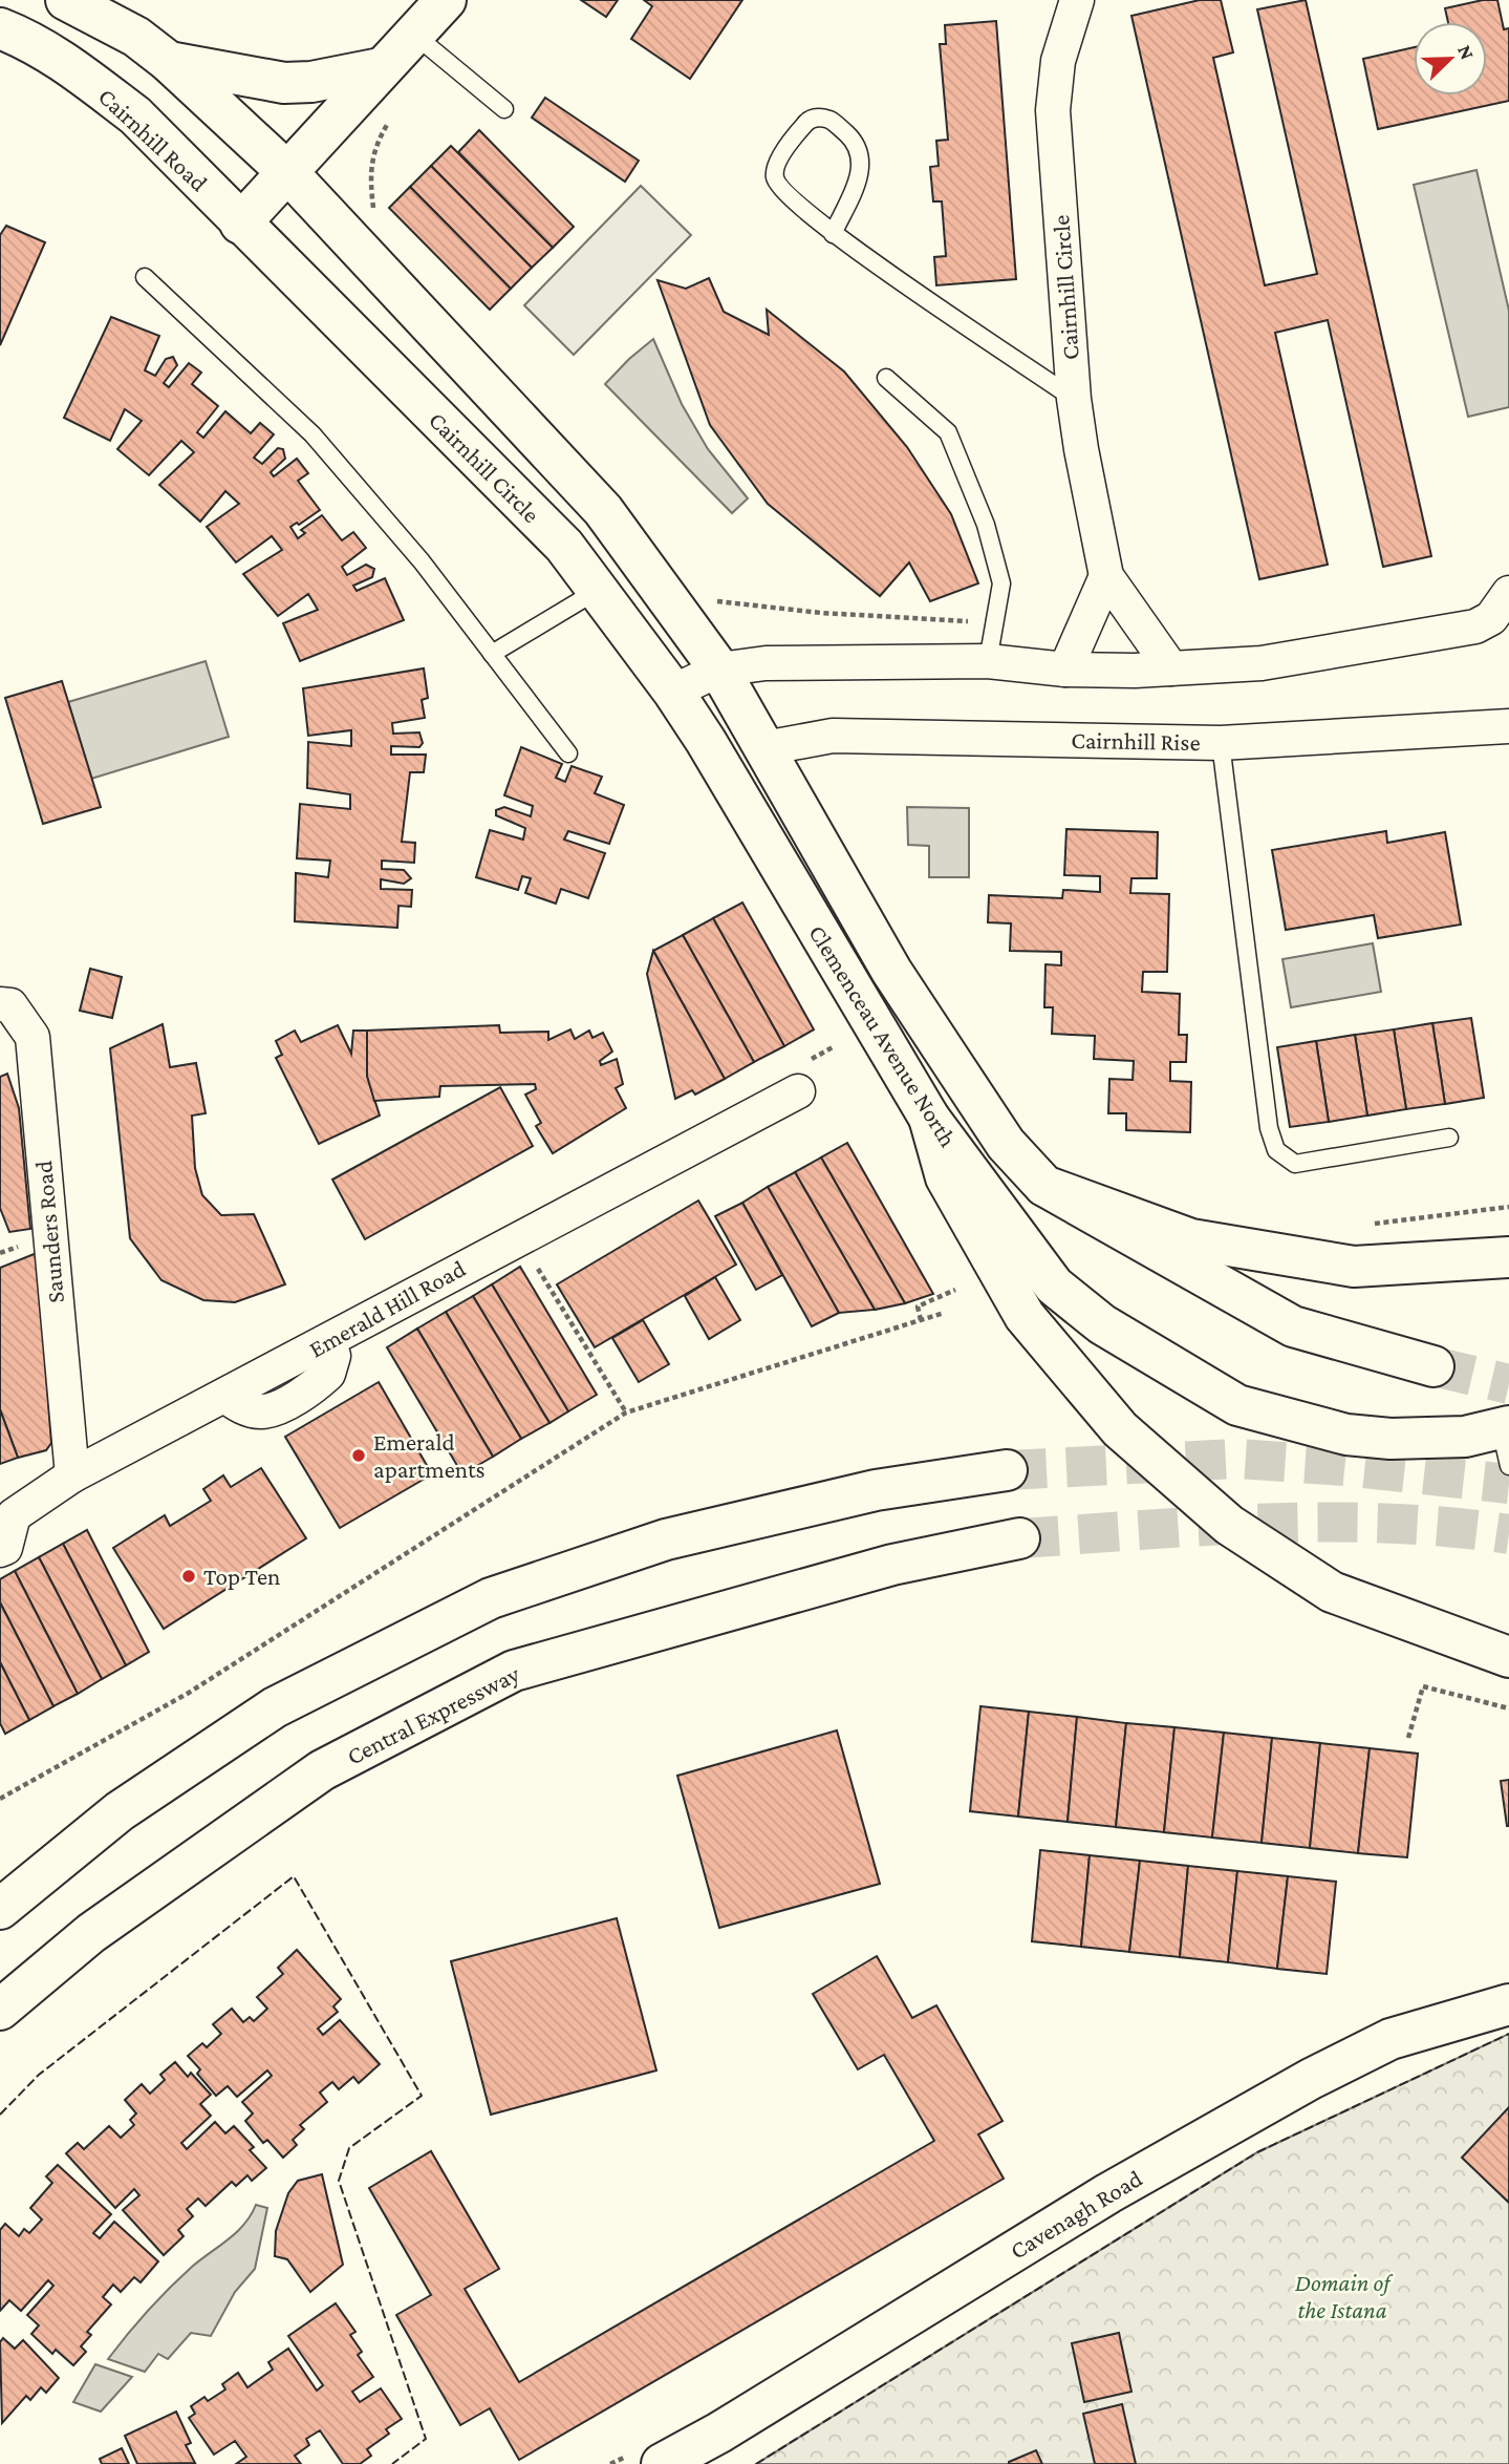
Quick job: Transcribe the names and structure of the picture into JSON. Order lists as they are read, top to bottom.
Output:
{
  "streets": {
    "main road": [
      "Cairnhill Road",
      "Cairnhill Circle",
      "Clemenceau Avenue North",
      "Central Expressway",
      "Cavenagh Road"
    ],
    "street": ["Cairnhill Rise", "Saunders Road", "Emerald Hill Road"]
  },
  "crossings": [
    ["Cairnhill Road", "Cairnhill Circle"],
    ["Cairnhill Circle", "Clemenceau Avenue North"],
    ["Cairnhill Rise", "Clemenceau Avenue North"],
    ["Saunders Road", "Emerald Hill Road"]
  ],
  "parks": ["Domain of the Istana"],
  "places": ["Emerald apartments", "Top Ten"],
  "north": "top right"
}
